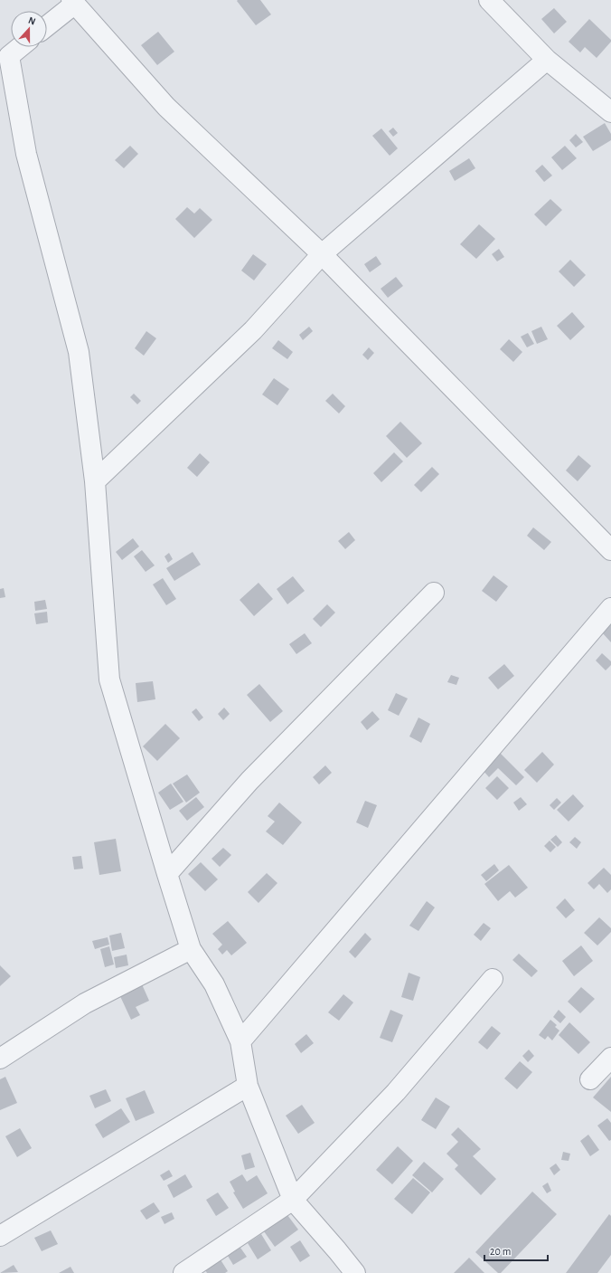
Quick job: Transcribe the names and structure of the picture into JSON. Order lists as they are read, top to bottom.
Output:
{
  "scale_bar": "20 m",
  "north": "top"
}
